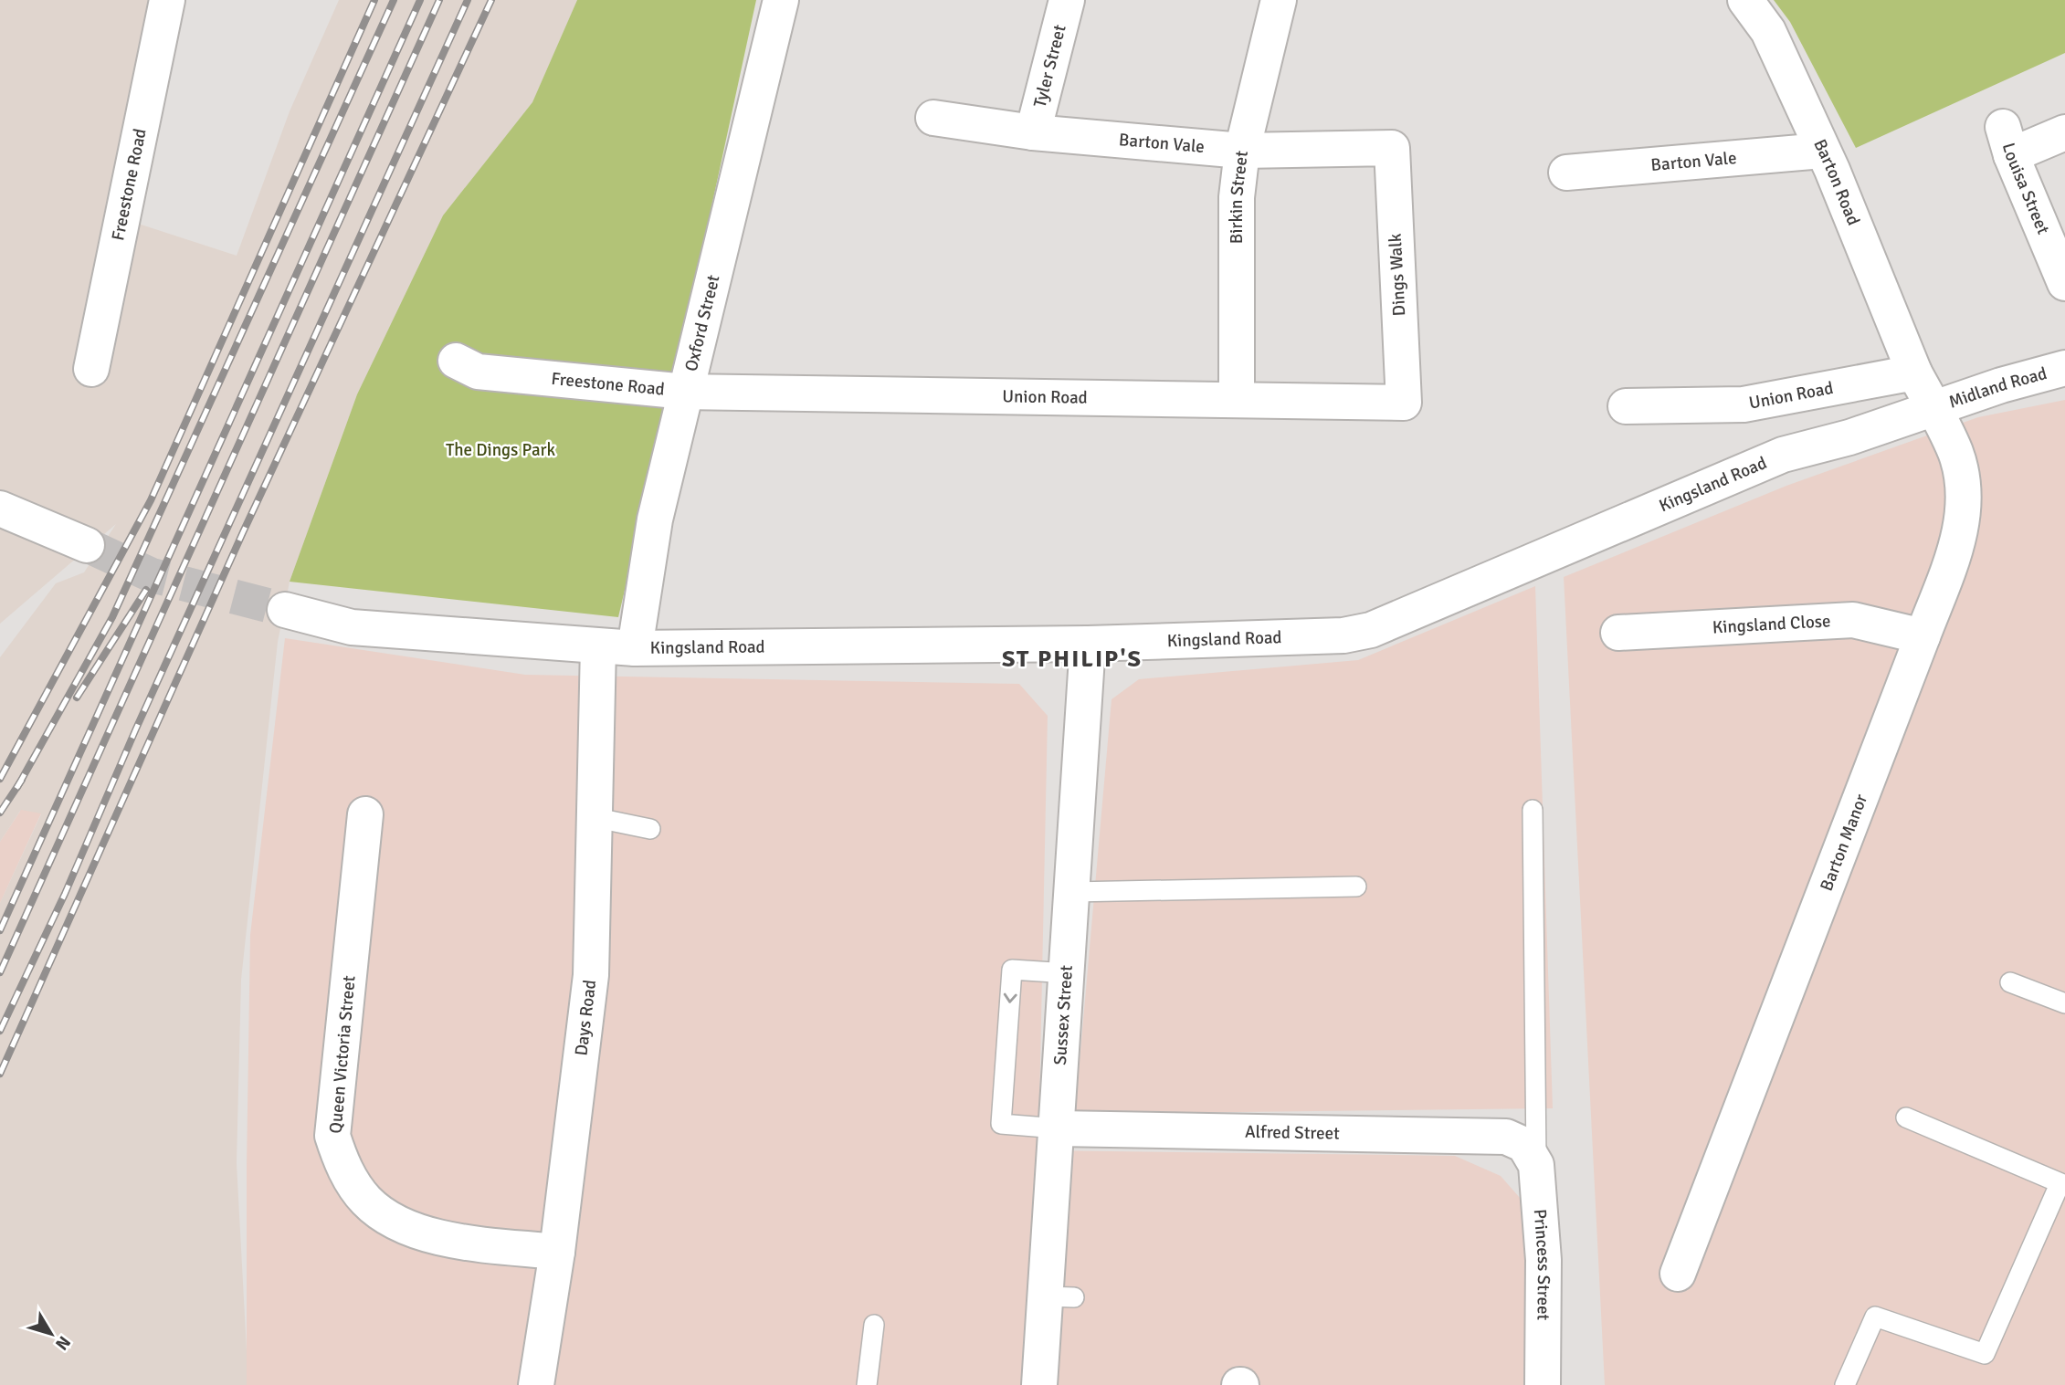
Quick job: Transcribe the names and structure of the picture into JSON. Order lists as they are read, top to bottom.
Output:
{
  "streets": {
    "street": [
      "Tyler Street",
      "Barton Vale",
      "Barton Road",
      "Freestone Road",
      "Louisa Street",
      "Birkin Street",
      "Dings Walk",
      "Oxford Street",
      "Midland Road",
      "Union Road",
      "Kingsland Road",
      "Kingsland Close",
      "Barton Manor",
      "Sussex Street",
      "Days Road",
      "Queen Victoria Street",
      "Alfred Street",
      "Princess Street"
    ]
  },
  "crossings": [
    ["Tyler Street", "Barton Vale"],
    ["Barton Vale", "Barton Road"],
    ["Barton Vale", "Birkin Street"],
    ["Barton Vale", "Dings Walk"],
    ["Barton Road", "Union Road"],
    ["Freestone Road", "Oxford Street"],
    ["Freestone Road", "Union Road"],
    ["Birkin Street", "Union Road"],
    ["Dings Walk", "Union Road"],
    ["Oxford Street", "Union Road"],
    ["Oxford Street", "Kingsland Road"],
    ["Midland Road", "Kingsland Road"],
    ["Midland Road", "Barton Manor"],
    ["Kingsland Road", "Barton Manor"],
    ["Kingsland Road", "Sussex Street"],
    ["Kingsland Road", "Days Road"],
    ["Kingsland Close", "Barton Manor"],
    ["Sussex Street", "Alfred Street"],
    ["Days Road", "Queen Victoria Street"],
    ["Alfred Street", "Princess Street"]
  ],
  "districts": ["ST PHILIP'S"],
  "parks": ["The Dings Park"],
  "north": "bottom right"
}
